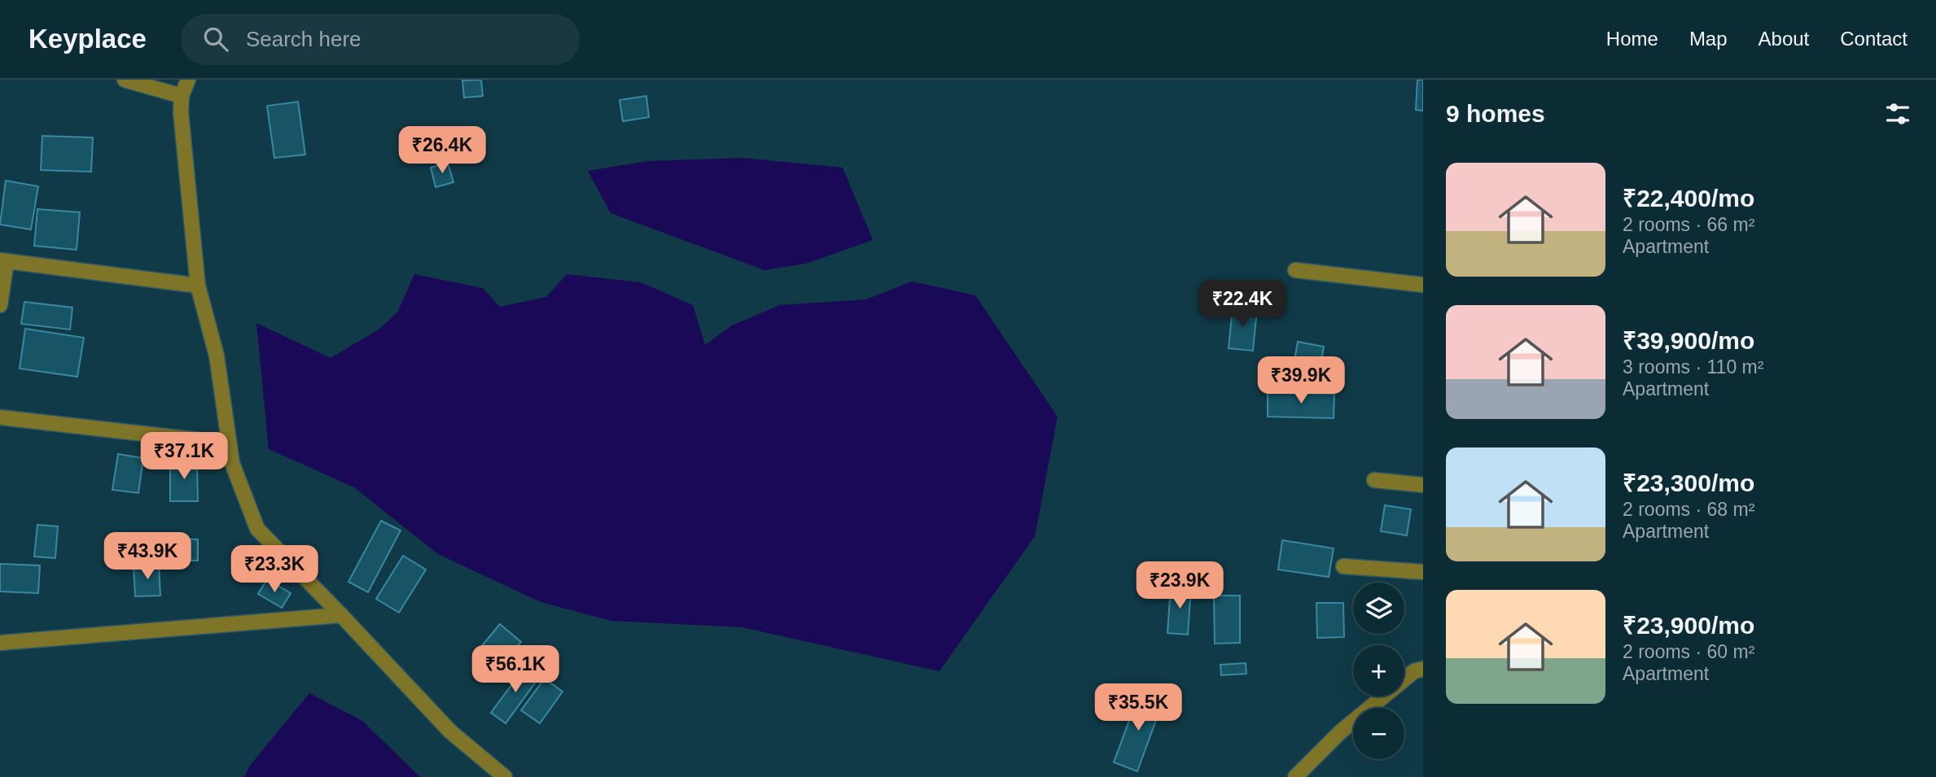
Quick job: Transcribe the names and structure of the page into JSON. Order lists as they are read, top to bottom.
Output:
{
  "page": {
    "header": "Keyplace",
    "search": "Search here",
    "nav": [
      "Home",
      "Map",
      "About",
      "Contact"
    ],
    "heading": "9 homes",
    "price": [
      "₹26.4K",
      "₹22.4K",
      "₹39.9K",
      "₹37.1K",
      "₹43.9K",
      "₹23.3K",
      "₹23.9K",
      "₹56.1K",
      "₹35.5K"
    ],
    "list": [
      {
        "name": "₹22,400/mo",
        "note": "2 rooms · 66 m² · Apartment"
      },
      {
        "name": "₹39,900/mo",
        "note": "3 rooms · 110 m² · Apartment"
      },
      {
        "name": "₹23,300/mo",
        "note": "2 rooms · 68 m² · Apartment"
      },
      {
        "name": "₹23,900/mo",
        "note": "2 rooms · 60 m² · Apartment"
      }
    ],
    "map_buttons": ["+", "−"]
  }
}
